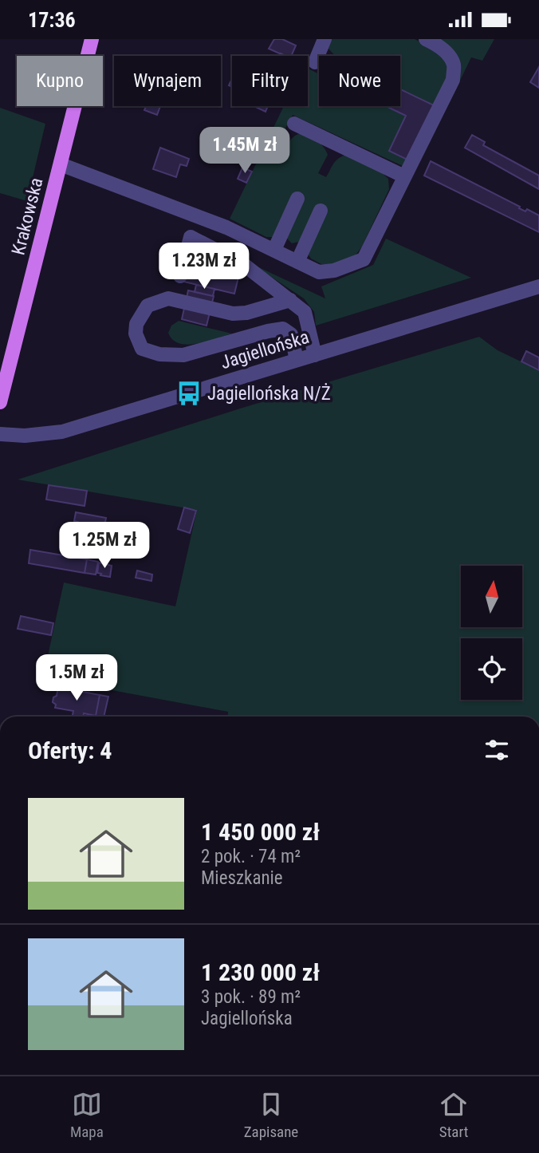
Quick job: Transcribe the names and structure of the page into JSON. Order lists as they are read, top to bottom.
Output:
{
  "streets": {
    "main road": ["Krakowska"],
    "street": ["Jagiellońska"]
  },
  "places": {
    "bus stop": ["Jagiellońska N/Ż"]
  },
  "north": "top",
  "page": {
    "status": "17:36",
    "chip": [
      "Kupno",
      "Wynajem",
      "Filtry",
      "Nowe"
    ],
    "price": [
      "1.45M zł",
      "1.23M zł",
      "1.25M zł",
      "1.5M zł"
    ],
    "heading": "Oferty: 4",
    "list": [
      {
        "name": "1 450 000 zł",
        "note": "2 pok. · 74 m² · Mieszkanie"
      },
      {
        "name": "1 230 000 zł",
        "note": "3 pok. · 89 m² · Jagiellońska"
      }
    ],
    "tabs": ["Mapa", "Zapisane", "Start"]
  }
}
